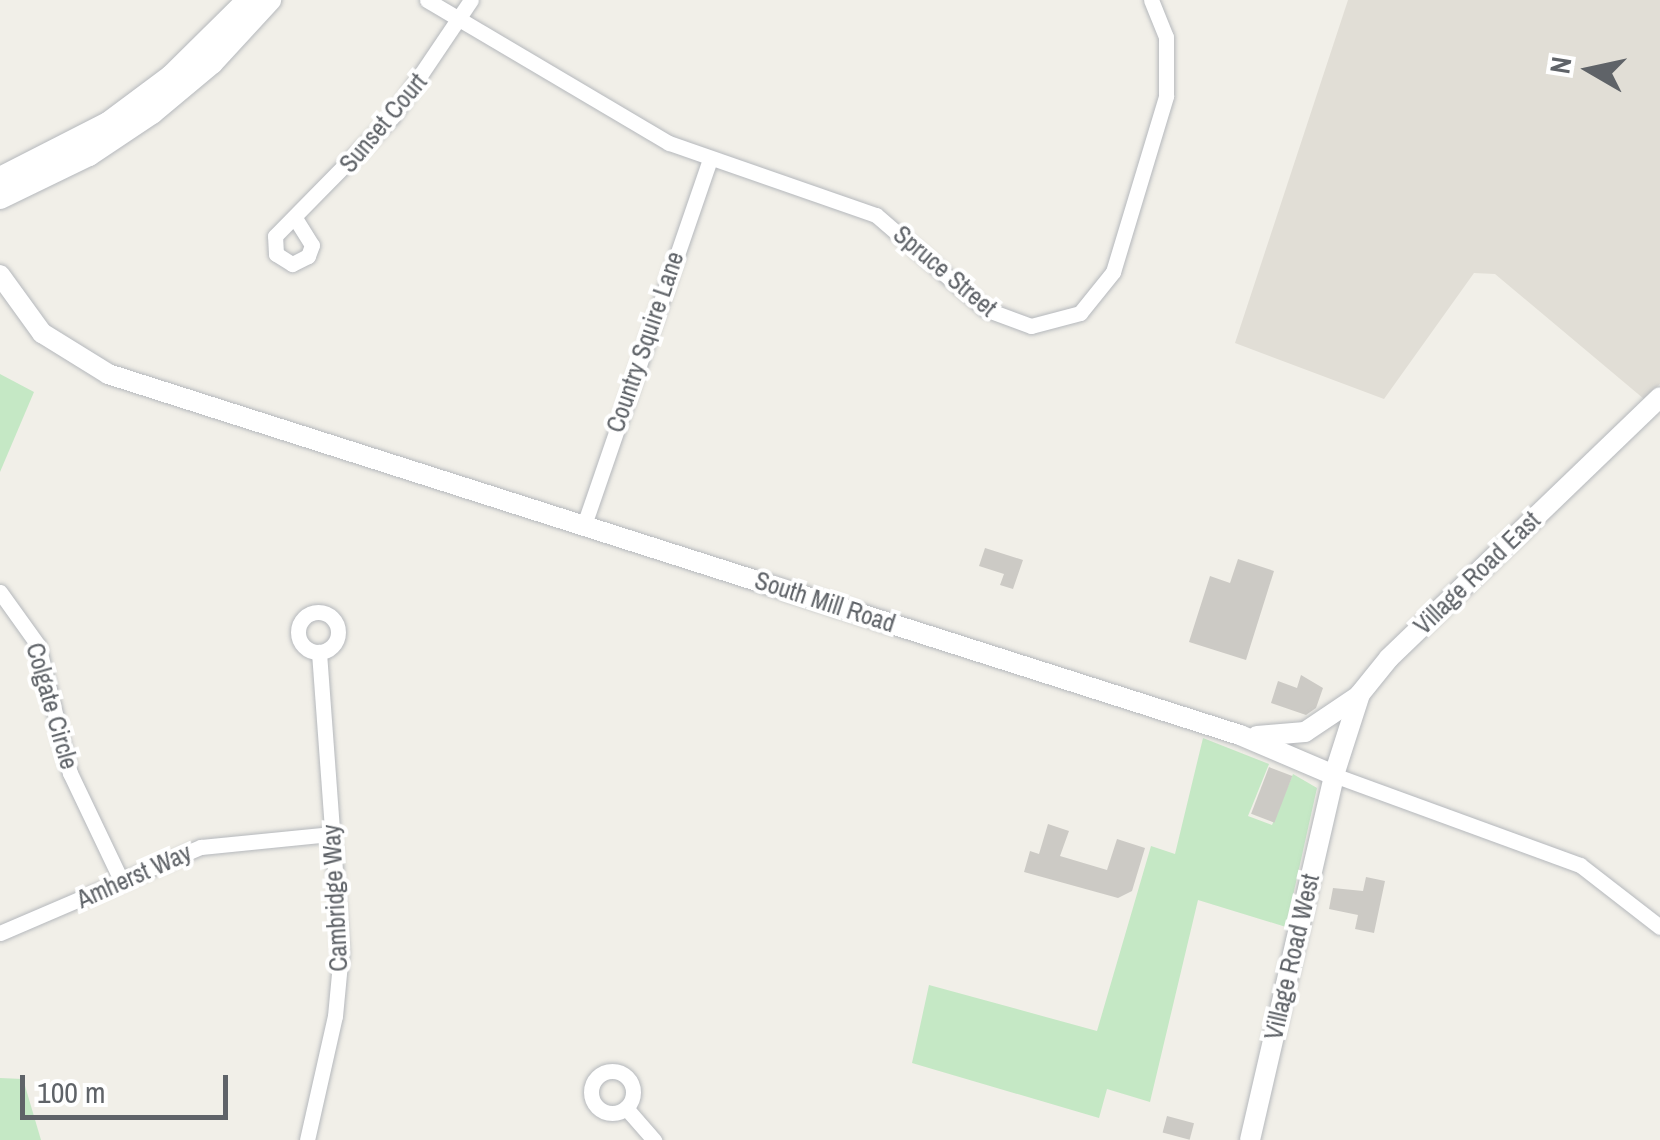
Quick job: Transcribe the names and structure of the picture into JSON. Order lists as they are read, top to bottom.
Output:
{
  "streets": {
    "street": [
      "Sunset Court",
      "Spruce Street",
      "Country Squire Lane",
      "Village Road East",
      "South Mill Road",
      "Colgate Circle",
      "Amherst Way",
      "Cambridge Way",
      "Village Road West"
    ]
  },
  "crossings": [
    ["Sunset Court", "Spruce Street"],
    ["Spruce Street", "Country Squire Lane"],
    ["Country Squire Lane", "South Mill Road"],
    ["Village Road East", "South Mill Road"],
    ["Village Road East", "Village Road West"],
    ["South Mill Road", "Village Road West"],
    ["Colgate Circle", "Amherst Way"],
    ["Amherst Way", "Cambridge Way"]
  ],
  "scale_bar": "100 m",
  "north": "left"
}
